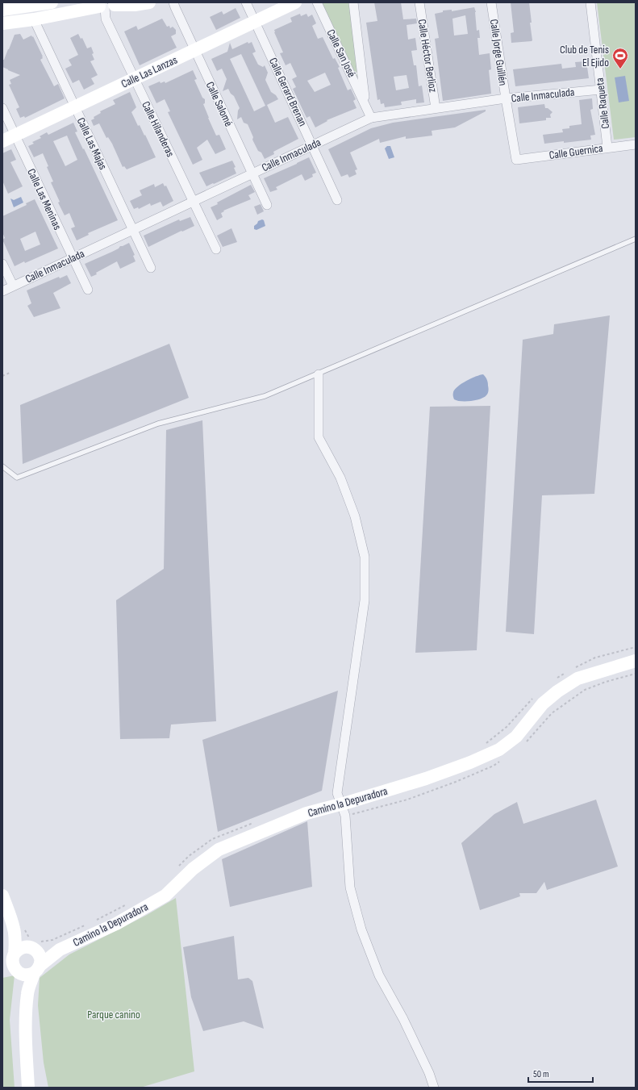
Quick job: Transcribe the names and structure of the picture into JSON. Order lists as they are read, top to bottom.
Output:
{
  "streets": {
    "street": [
      "Calle Jorge Guillén",
      "Calle San José",
      "Calle Héctor Berlioz",
      "Calle Las Lanzas",
      "Calle Gerard Brenan",
      "Calle Inmaculada",
      "Calle Raqueta",
      "Calle Salomé",
      "Calle Hilanderas",
      "Calle Las Majas",
      "Calle Guernica",
      "Calle Las Meninas",
      "Camino la Depuradora"
    ]
  },
  "crossings": [
    ["Calle Jorge Guillén", "Calle Inmaculada"],
    ["Calle Jorge Guillén", "Calle Guernica"],
    ["Calle San José", "Calle Inmaculada"],
    ["Calle Héctor Berlioz", "Calle Inmaculada"],
    ["Calle Las Lanzas", "Calle Gerard Brenan"],
    ["Calle Las Lanzas", "Calle Salomé"],
    ["Calle Las Lanzas", "Calle Hilanderas"],
    ["Calle Las Lanzas", "Calle Las Majas"],
    ["Calle Las Lanzas", "Calle Las Meninas"],
    ["Calle Gerard Brenan", "Calle Inmaculada"],
    ["Calle Inmaculada", "Calle Raqueta"],
    ["Calle Inmaculada", "Calle Salomé"],
    ["Calle Inmaculada", "Calle Hilanderas"],
    ["Calle Inmaculada", "Calle Las Majas"],
    ["Calle Inmaculada", "Calle Las Meninas"],
    ["Calle Raqueta", "Calle Guernica"]
  ],
  "parks": ["Parque canino"],
  "places": {
    "sports": ["Club de Tenis El Ejido"]
  },
  "scale_bar": "50 m"
}
